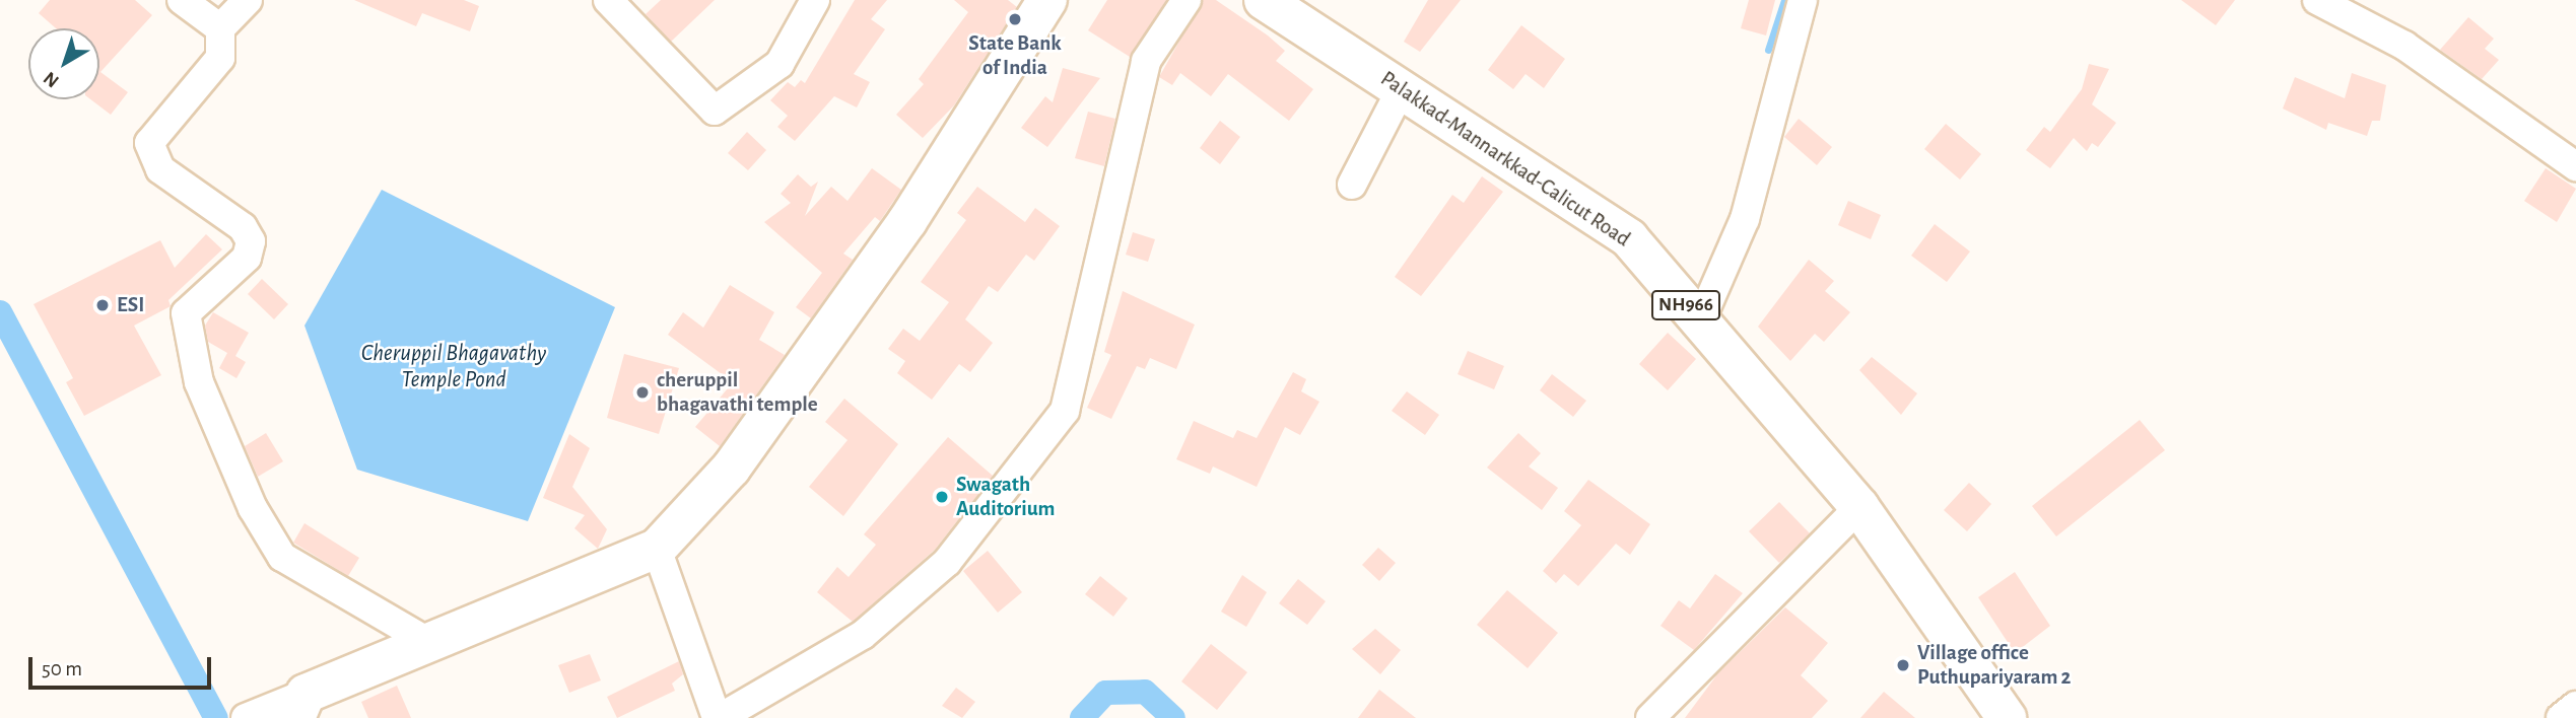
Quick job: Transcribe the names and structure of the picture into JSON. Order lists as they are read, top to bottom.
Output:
{
  "streets": {
    "main road": ["Palakkad-Mannarkkad-Calicut Road", "NH966"]
  },
  "water": ["Cheruppil Bhagavathy Temple Pond"],
  "places": [
    "State Bank of India",
    "ESI",
    "cheruppil bhagavathi temple",
    "Swagath Auditorium",
    "Village office Puthupariyaram 2"
  ],
  "scale_bar": "50 m",
  "north": "bottom left"
}
